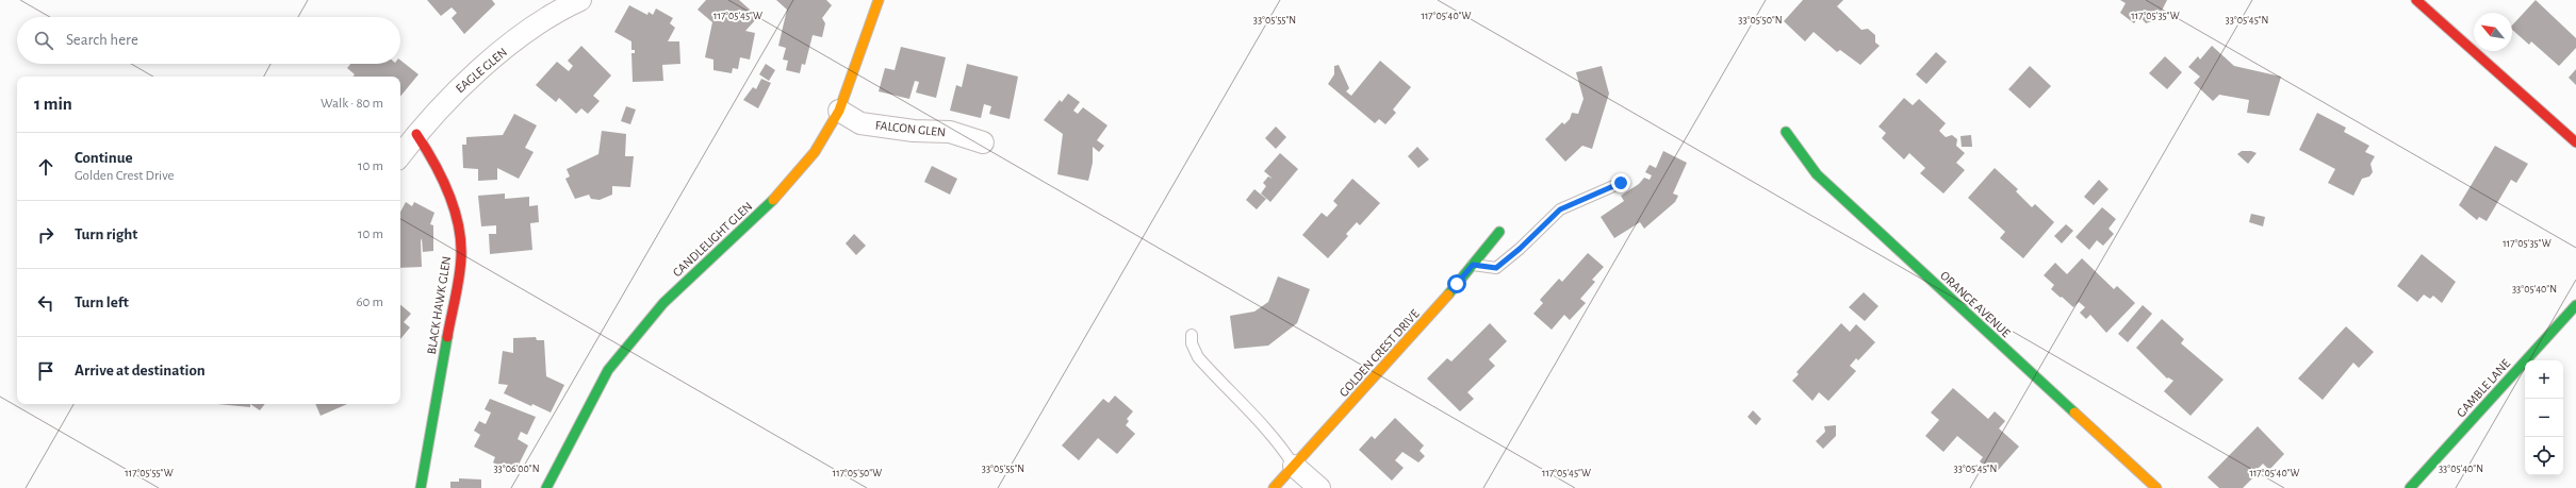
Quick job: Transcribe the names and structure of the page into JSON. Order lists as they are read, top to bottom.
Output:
{
  "streets": {
    "street": [
      "EAGLE GLEN",
      "FALCON GLEN",
      "CANDLELIGHT GLEN",
      "ORANGE AVENUE",
      "BLACK HAWK GLEN",
      "GOLDEN CREST DRIVE",
      "GAMBLE LANE"
    ]
  },
  "crossings": [
    ["EAGLE GLEN", "BLACK HAWK GLEN"],
    ["FALCON GLEN", "CANDLELIGHT GLEN"]
  ],
  "north": "top left",
  "page": {
    "search": "Search here",
    "heading": ["1 min", "Walk · 80 m"],
    "list": [
      ["Continue", "Golden Crest Drive", "10 m"],
      ["Turn right", "10 m"],
      ["Turn left", "60 m"],
      "Arrive at destination"
    ],
    "map_buttons": ["+", "−"]
  },
  "coordinates": [
    "117°05'45\"W",
    "117°05'40\"W",
    "117°05'35\"W",
    "33°05'55\"N",
    "33°05'50\"N",
    "33°05'45\"N",
    "33°05'40\"N",
    "33°06'00\"N",
    "117°05'55\"W",
    "117°05'50\"W"
  ]
}
